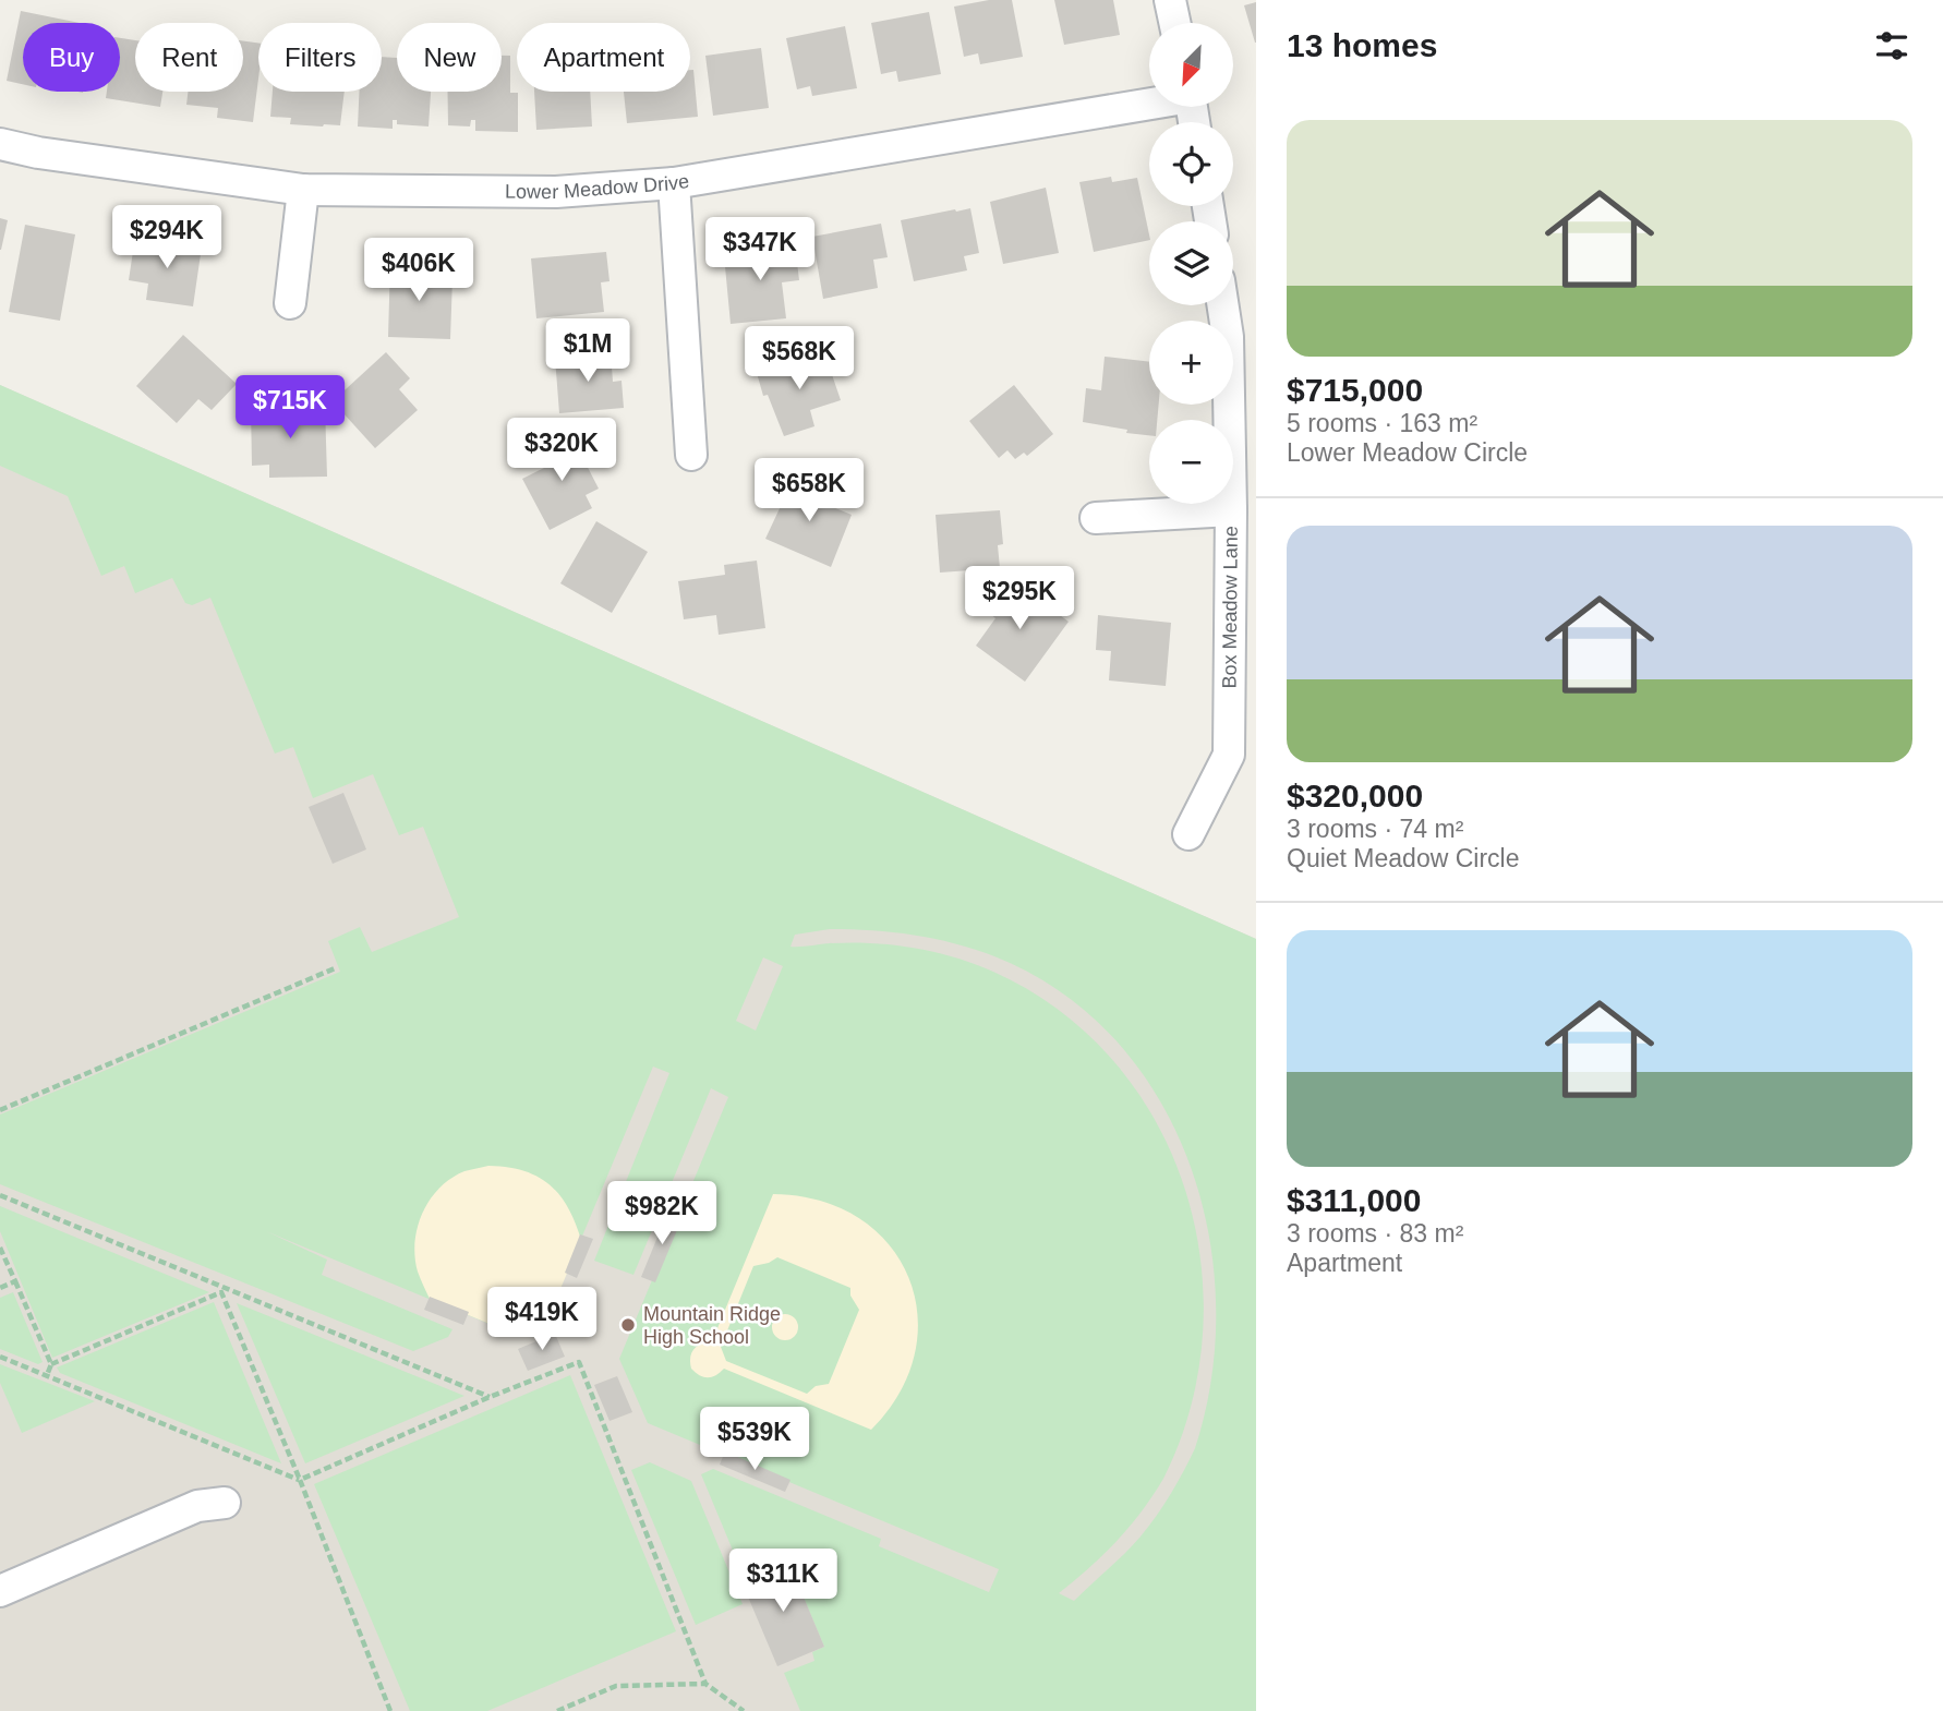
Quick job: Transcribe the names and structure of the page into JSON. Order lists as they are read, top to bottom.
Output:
{
  "streets": {
    "street": ["Lower Meadow Drive", "Box Meadow Lane"]
  },
  "places": ["Mountain Ridge High School"],
  "north": "bottom left",
  "page": {
    "heading": "13 homes",
    "map_buttons": ["+", "−"],
    "chip": [
      "Buy",
      "Rent",
      "Filters",
      "New",
      "Apartment"
    ],
    "list": [
      {
        "name": "$715,000",
        "note": "5 rooms · 163 m² · Lower Meadow Circle"
      },
      {
        "name": "$320,000",
        "note": "3 rooms · 74 m² · Quiet Meadow Circle"
      },
      {
        "name": "$311,000",
        "note": "3 rooms · 83 m² · Apartment"
      }
    ],
    "price": [
      "$294K",
      "$347K",
      "$406K",
      "$1M",
      "$568K",
      "$715K",
      "$320K",
      "$658K",
      "$295K",
      "$982K",
      "$419K",
      "$539K",
      "$311K"
    ]
  }
}
